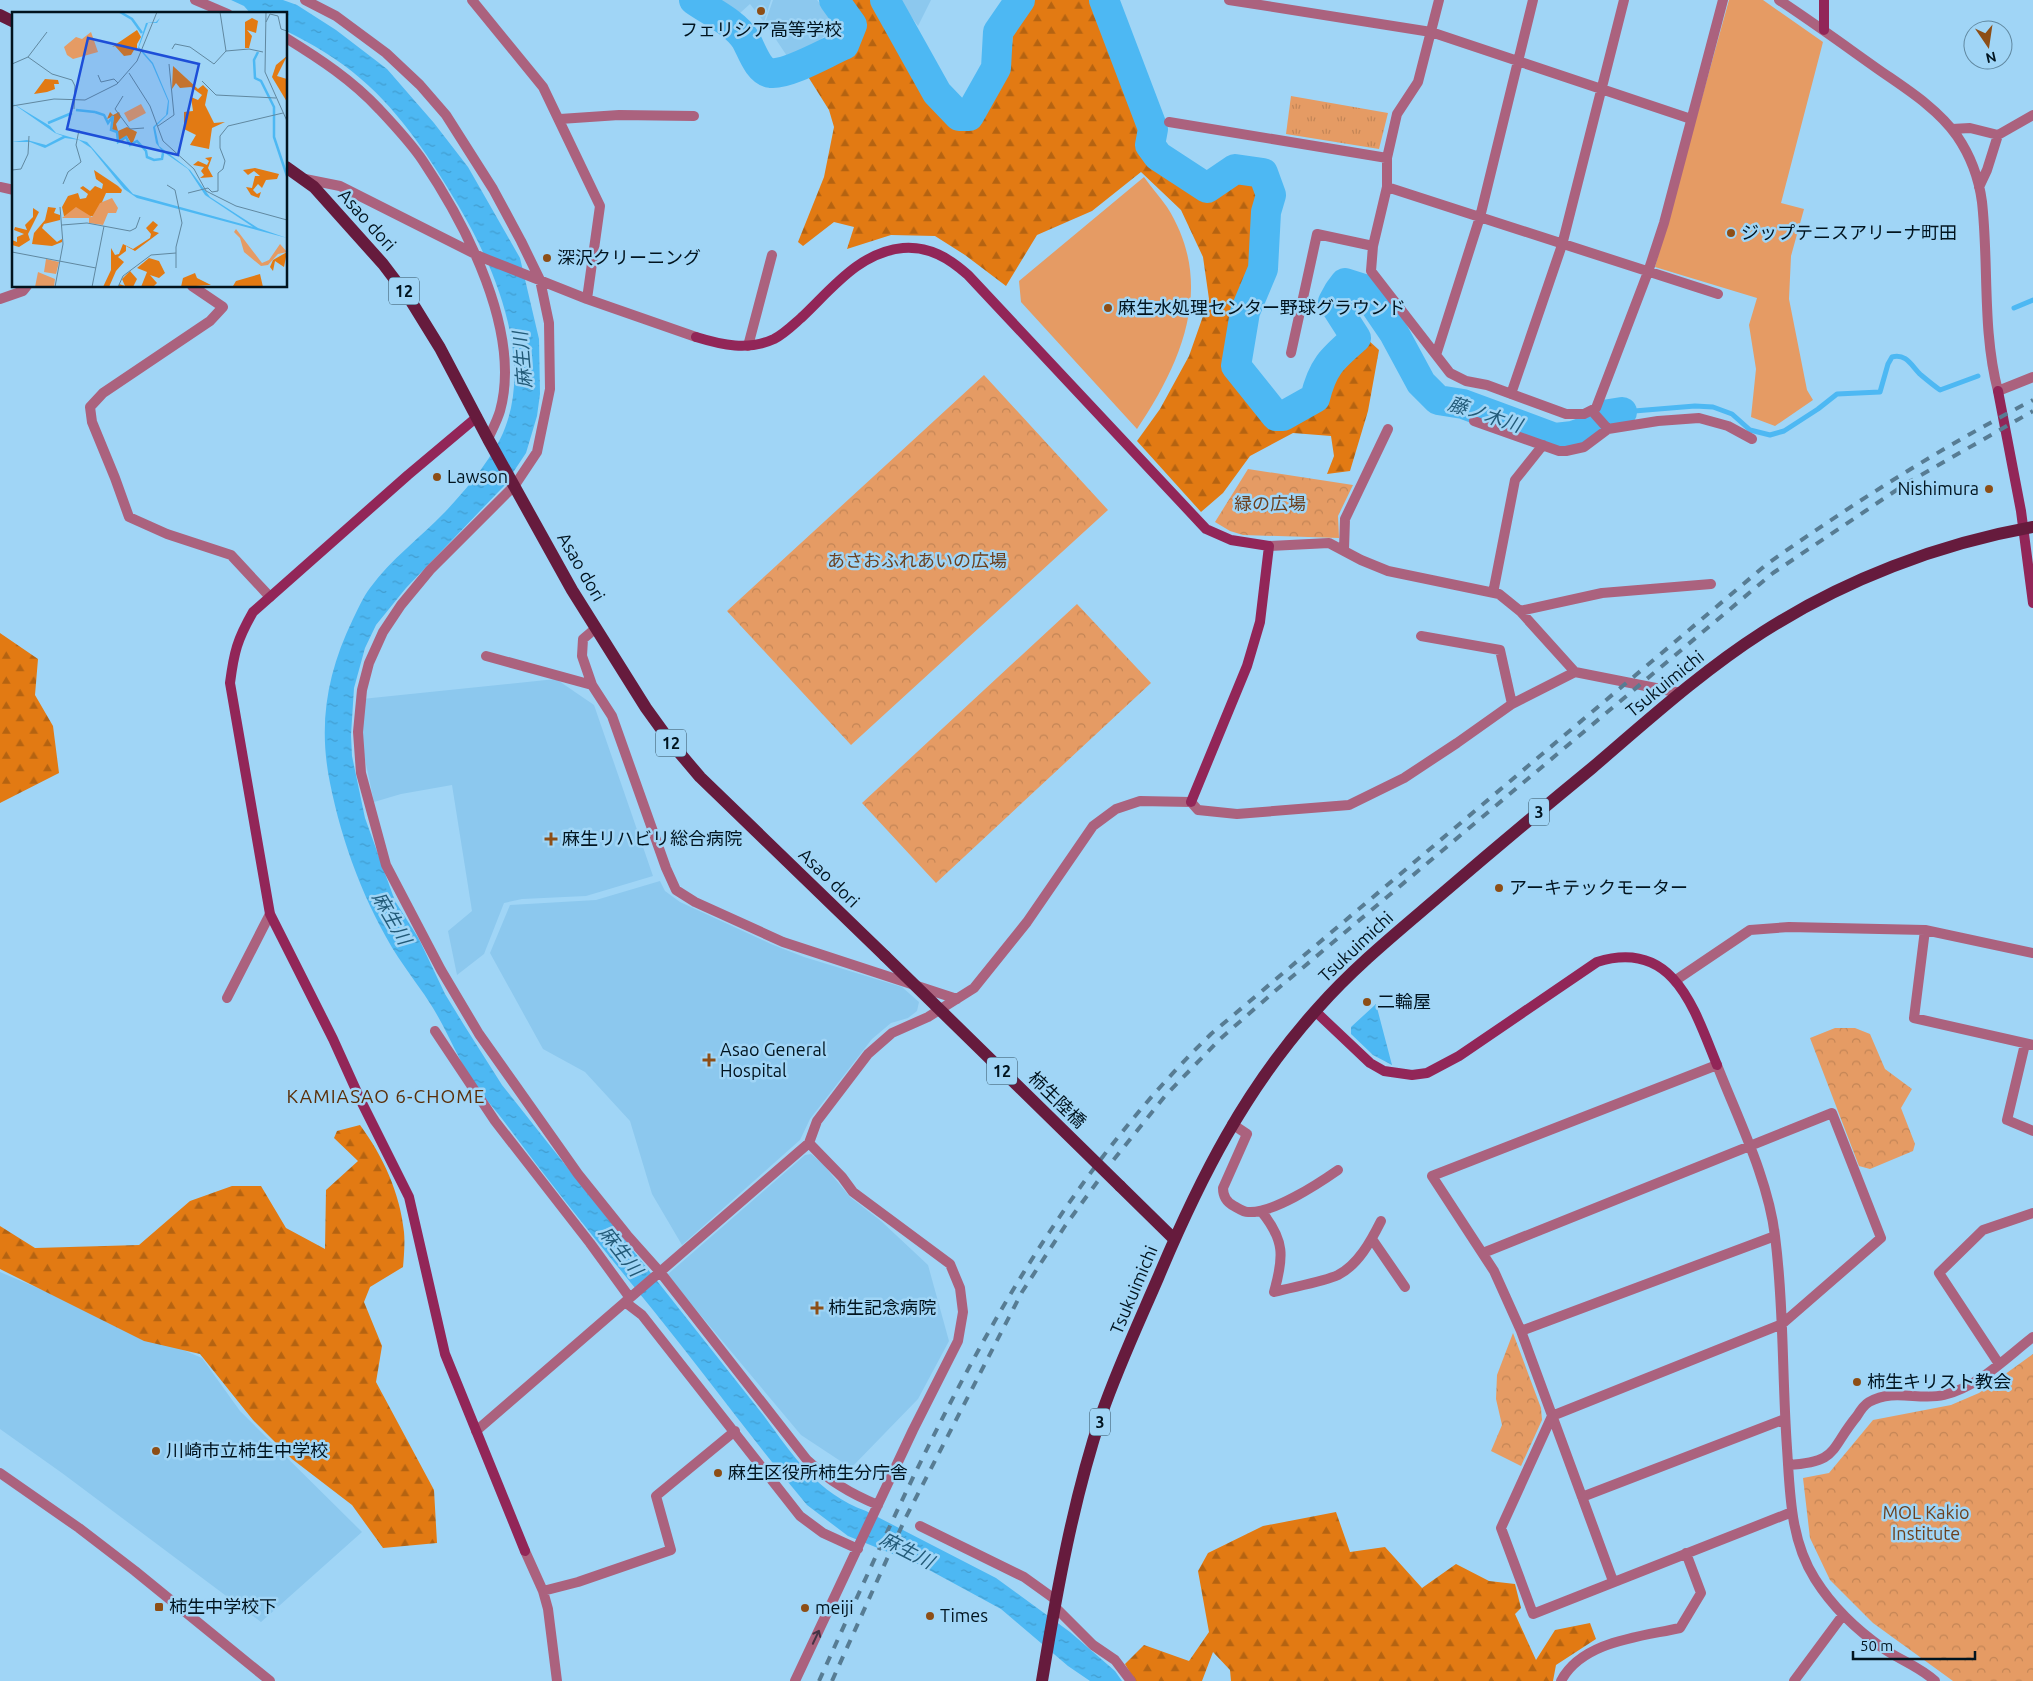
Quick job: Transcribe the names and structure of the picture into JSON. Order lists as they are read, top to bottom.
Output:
{
  "streets": {
    "main road": [
      "Asao dori",
      "12",
      "Tsukuimichi",
      "3",
      "柿生陸橋"
    ]
  },
  "crossings": [
    ["Asao dori", "柿生陸橋"],
    ["Tsukuimichi", "柿生陸橋"]
  ],
  "districts": ["KAMIASAO 6-CHOME"],
  "water": ["麻生川", "藤ノ木川"],
  "parks": ["緑の広場", "あさおふれあいの広場", "MOL Kakio Institute"],
  "places": {
    "other": [
      "フェリシア高等学校",
      "ジップテニスアリーナ町田",
      "深沢クリーニング",
      "麻生水処理センター野球グラウンド",
      "Lawson",
      "Nishimura",
      "アーキテックモーター",
      "二輪屋",
      "柿生キリスト教会",
      "川崎市立柿生中学校",
      "麻生区役所柿生分庁舎",
      "meiji",
      "Times"
    ],
    "health": ["麻生リハビリ総合病院", "Asao General Hospital", "柿生記念病院"],
    "transit": ["柿生中学校下"]
  },
  "scale_bar": "50 m",
  "north": "bottom"
}
